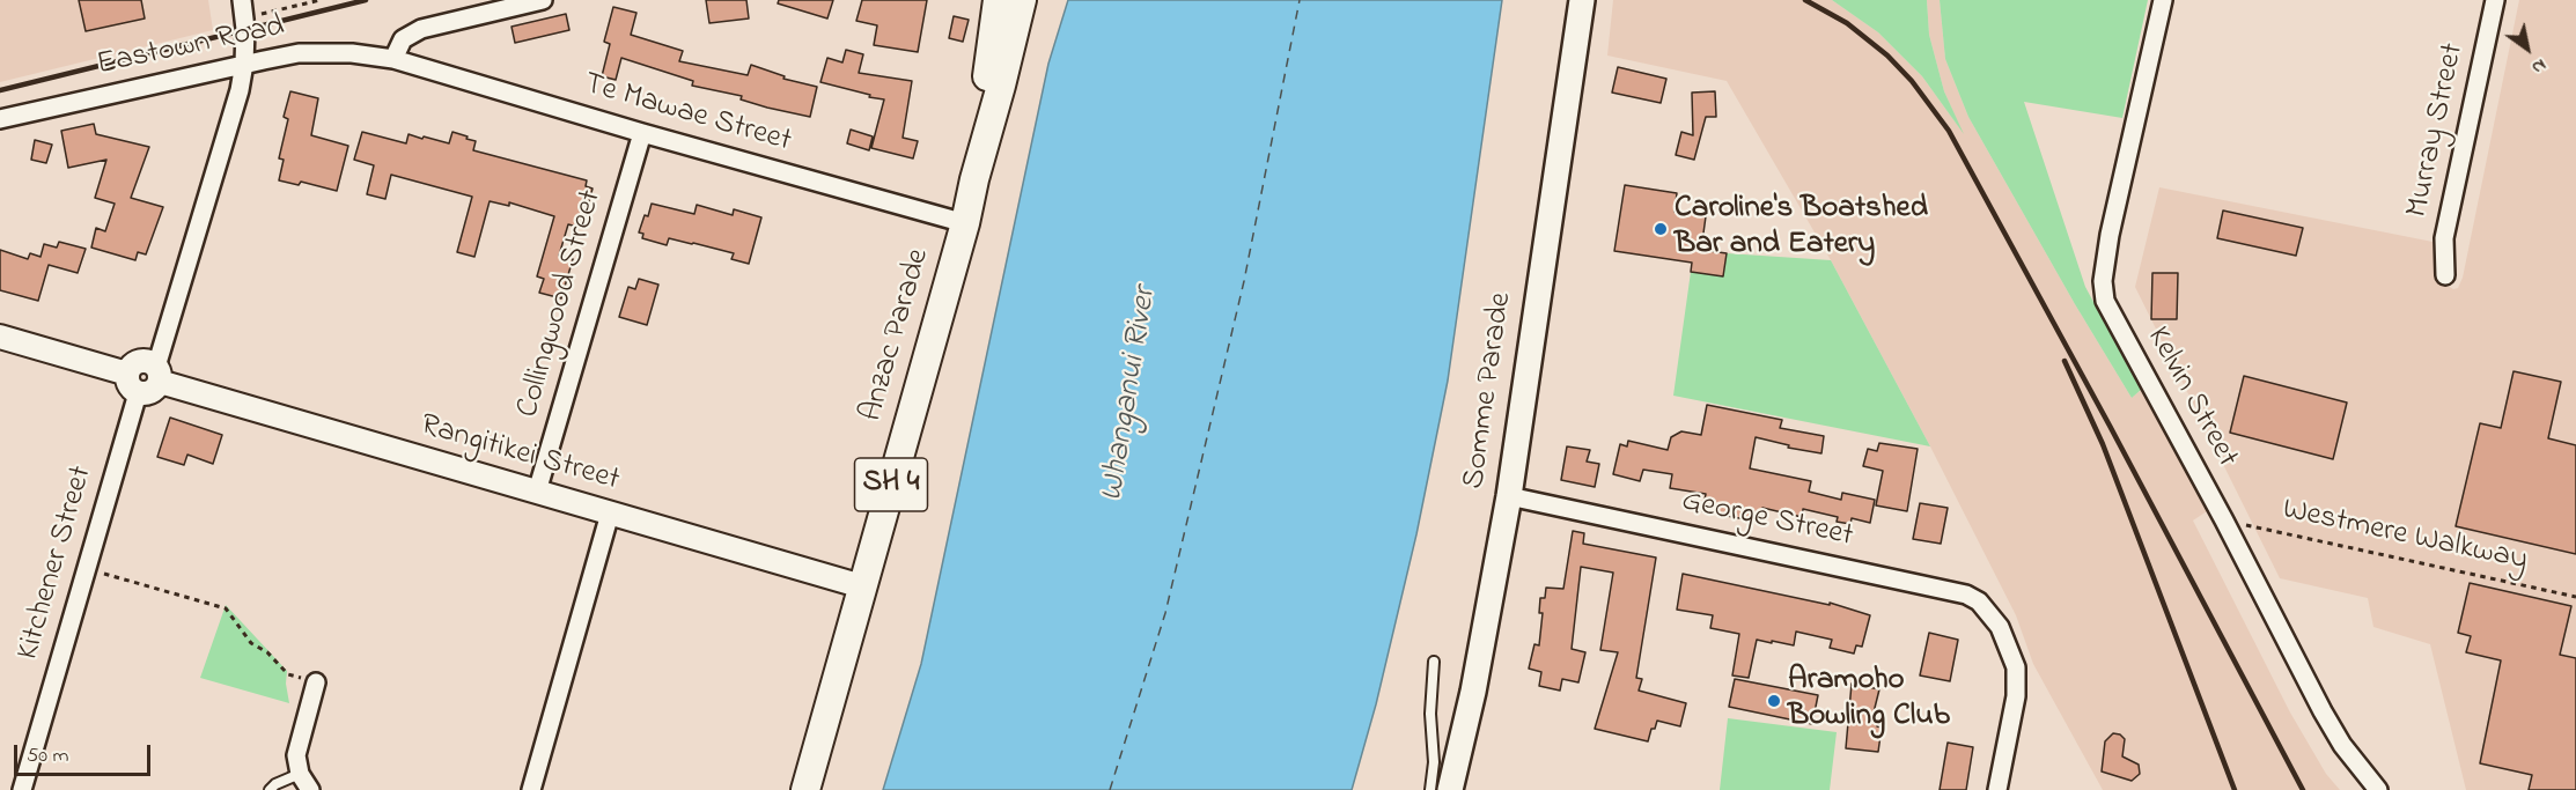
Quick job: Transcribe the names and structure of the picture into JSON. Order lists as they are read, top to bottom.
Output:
{
  "streets": {
    "main road": ["Anzac Parade", "Somme Parade", "SH 4"],
    "street": [
      "Eastown Road",
      "Te Mawae Street",
      "Murray Street",
      "Collingwood Street",
      "Kelvin Street",
      "Rangitikei Street",
      "George Street",
      "Kitchener Street"
    ],
    "path": ["Westmere Walkway"]
  },
  "crossings": [
    ["Eastown Road", "Te Mawae Street"],
    ["Te Mawae Street", "Collingwood Street"],
    ["Te Mawae Street", "Anzac Parade"],
    ["Collingwood Street", "Rangitikei Street"],
    ["Anzac Parade", "Rangitikei Street"],
    ["Somme Parade", "George Street"],
    ["Kelvin Street", "Westmere Walkway"]
  ],
  "water": ["Whanganui River"],
  "places": ["Caroline's Boatshed Bar and Eatery", "Aramoho Bowling Club"],
  "scale_bar": "50 m",
  "north": "bottom right"
}
